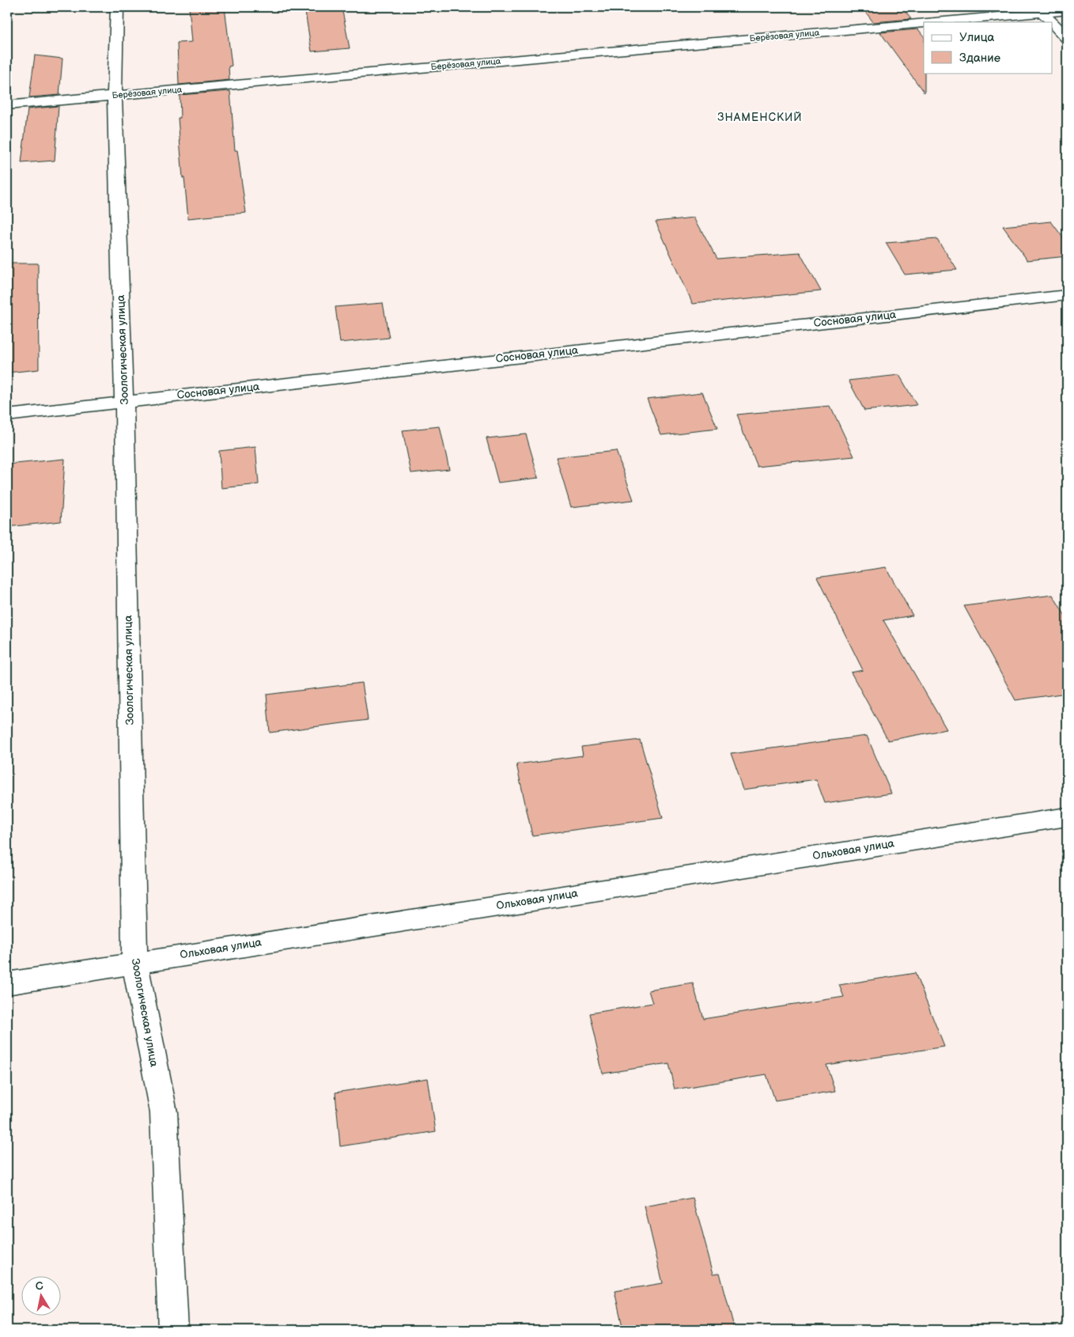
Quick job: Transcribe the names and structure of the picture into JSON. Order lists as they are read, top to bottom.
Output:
{
  "streets": {
    "street": [
      "Берёзовая улица",
      "Сосновая улица",
      "Зоологическая улица",
      "Ольховая улица"
    ]
  },
  "crossings": [
    ["Берёзовая улица", "Зоологическая улица"],
    ["Сосновая улица", "Зоологическая улица"],
    ["Зоологическая улица", "Ольховая улица"]
  ],
  "districts": ["ЗНАМЕНСКИЙ"],
  "legend": ["Улица", "Здание"],
  "north": "top"
}
